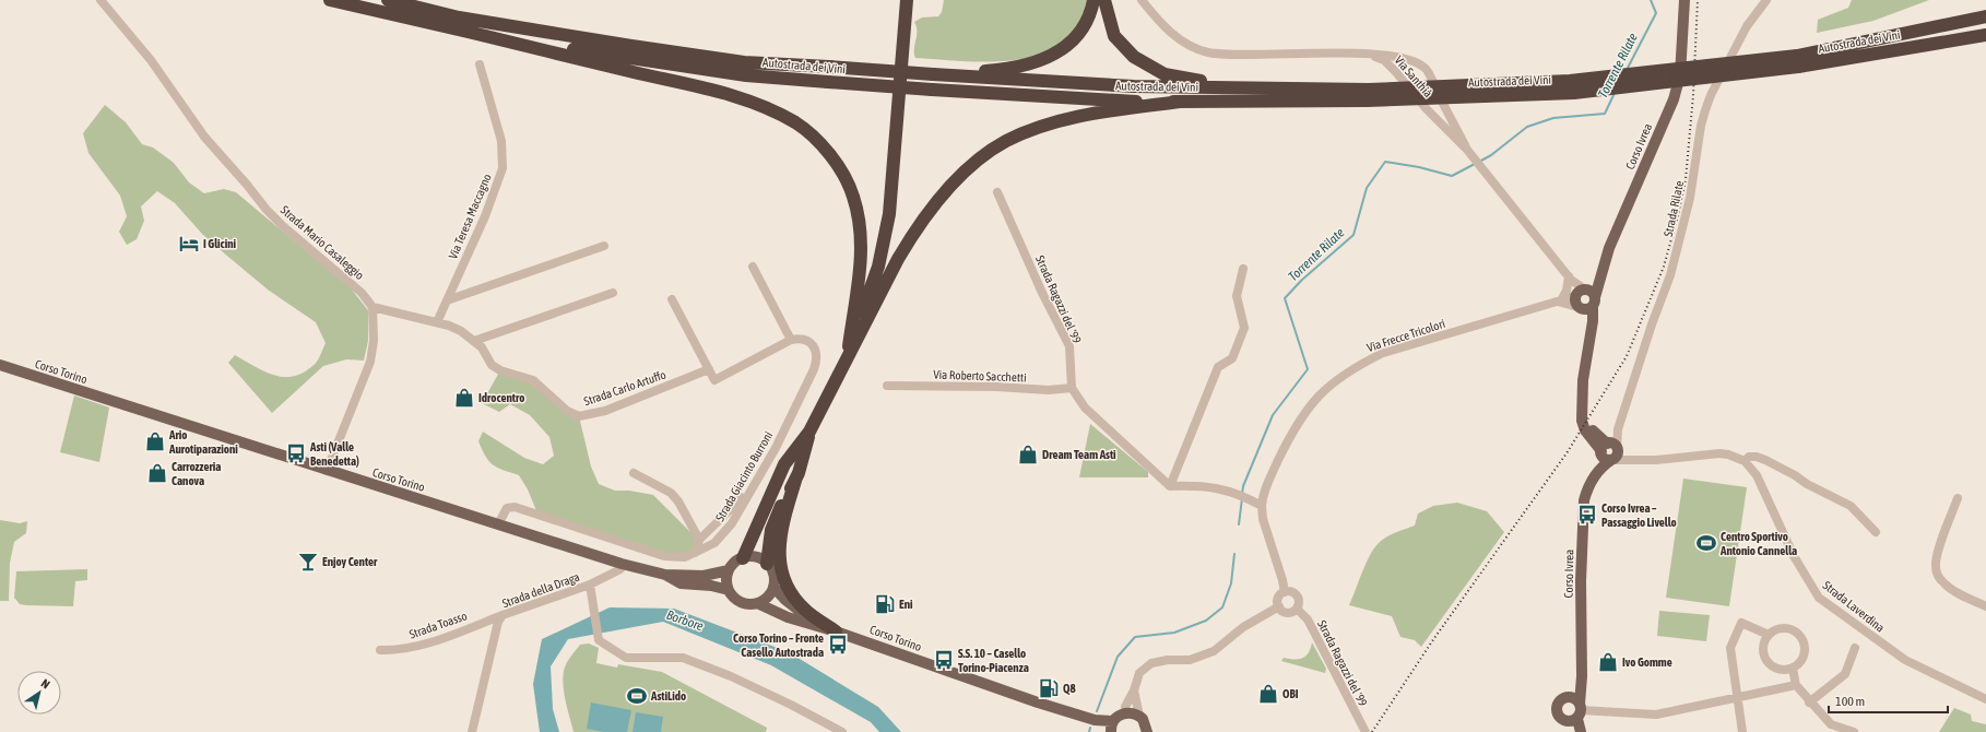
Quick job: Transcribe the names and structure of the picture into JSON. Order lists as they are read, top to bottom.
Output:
{
  "streets": {
    "highway": ["Autostrada dei Vini"],
    "main road": ["Corso Ivrea", "Corso Torino"],
    "street": [
      "Via Santhià",
      "Strada Rilate",
      "Via Teresa Maccagno",
      "Strada Mario Casaleggio",
      "Strada Ragazzi del '99",
      "Via Frecce Tricolori",
      "Via Roberto Sacchetti",
      "Strada Carlo Artuffo",
      "Strada Giacinto Burroni",
      "Strada della Draga",
      "Strada Laverdina",
      "Strada Toasso"
    ]
  },
  "crossings": [
    ["Via Santhià", "Corso Ivrea"],
    ["Via Santhià", "Via Frecce Tricolori"],
    ["Corso Ivrea", "Strada Rilate"],
    ["Corso Ivrea", "Via Frecce Tricolori"],
    ["Via Teresa Maccagno", "Strada Carlo Artuffo"],
    ["Strada Mario Casaleggio", "Strada Carlo Artuffo"],
    ["Strada Ragazzi del '99", "Via Roberto Sacchetti"],
    ["Corso Torino", "Strada Giacinto Burroni"],
    ["Corso Torino", "Strada della Draga"],
    ["Strada della Draga", "Strada Toasso"]
  ],
  "water": ["Torrente Rilate", "Borbore"],
  "places": {
    "hotel": ["I Glicini"],
    "shop": [
      "Idrocentro",
      "Ario Aurotiparazioni",
      "Dream Team Asti",
      "Carrozzeria Canova",
      "Ivo Gomme",
      "OBI"
    ],
    "bus stop": [
      "Asti (Valle Benedetta)",
      "Corso Ivrea – Passaggio Livello",
      "Corso Torino – Fronte Casello Autostrada",
      "S.S. 10 – Casello Torino-Piacenza"
    ],
    "sports": ["Centro Sportivo Antonio Cannella", "AstiLido"],
    "bar": ["Enjoy Center"],
    "fuel station": ["Eni", "Q8"]
  },
  "scale_bar": "100 m",
  "north": "top right"
}
